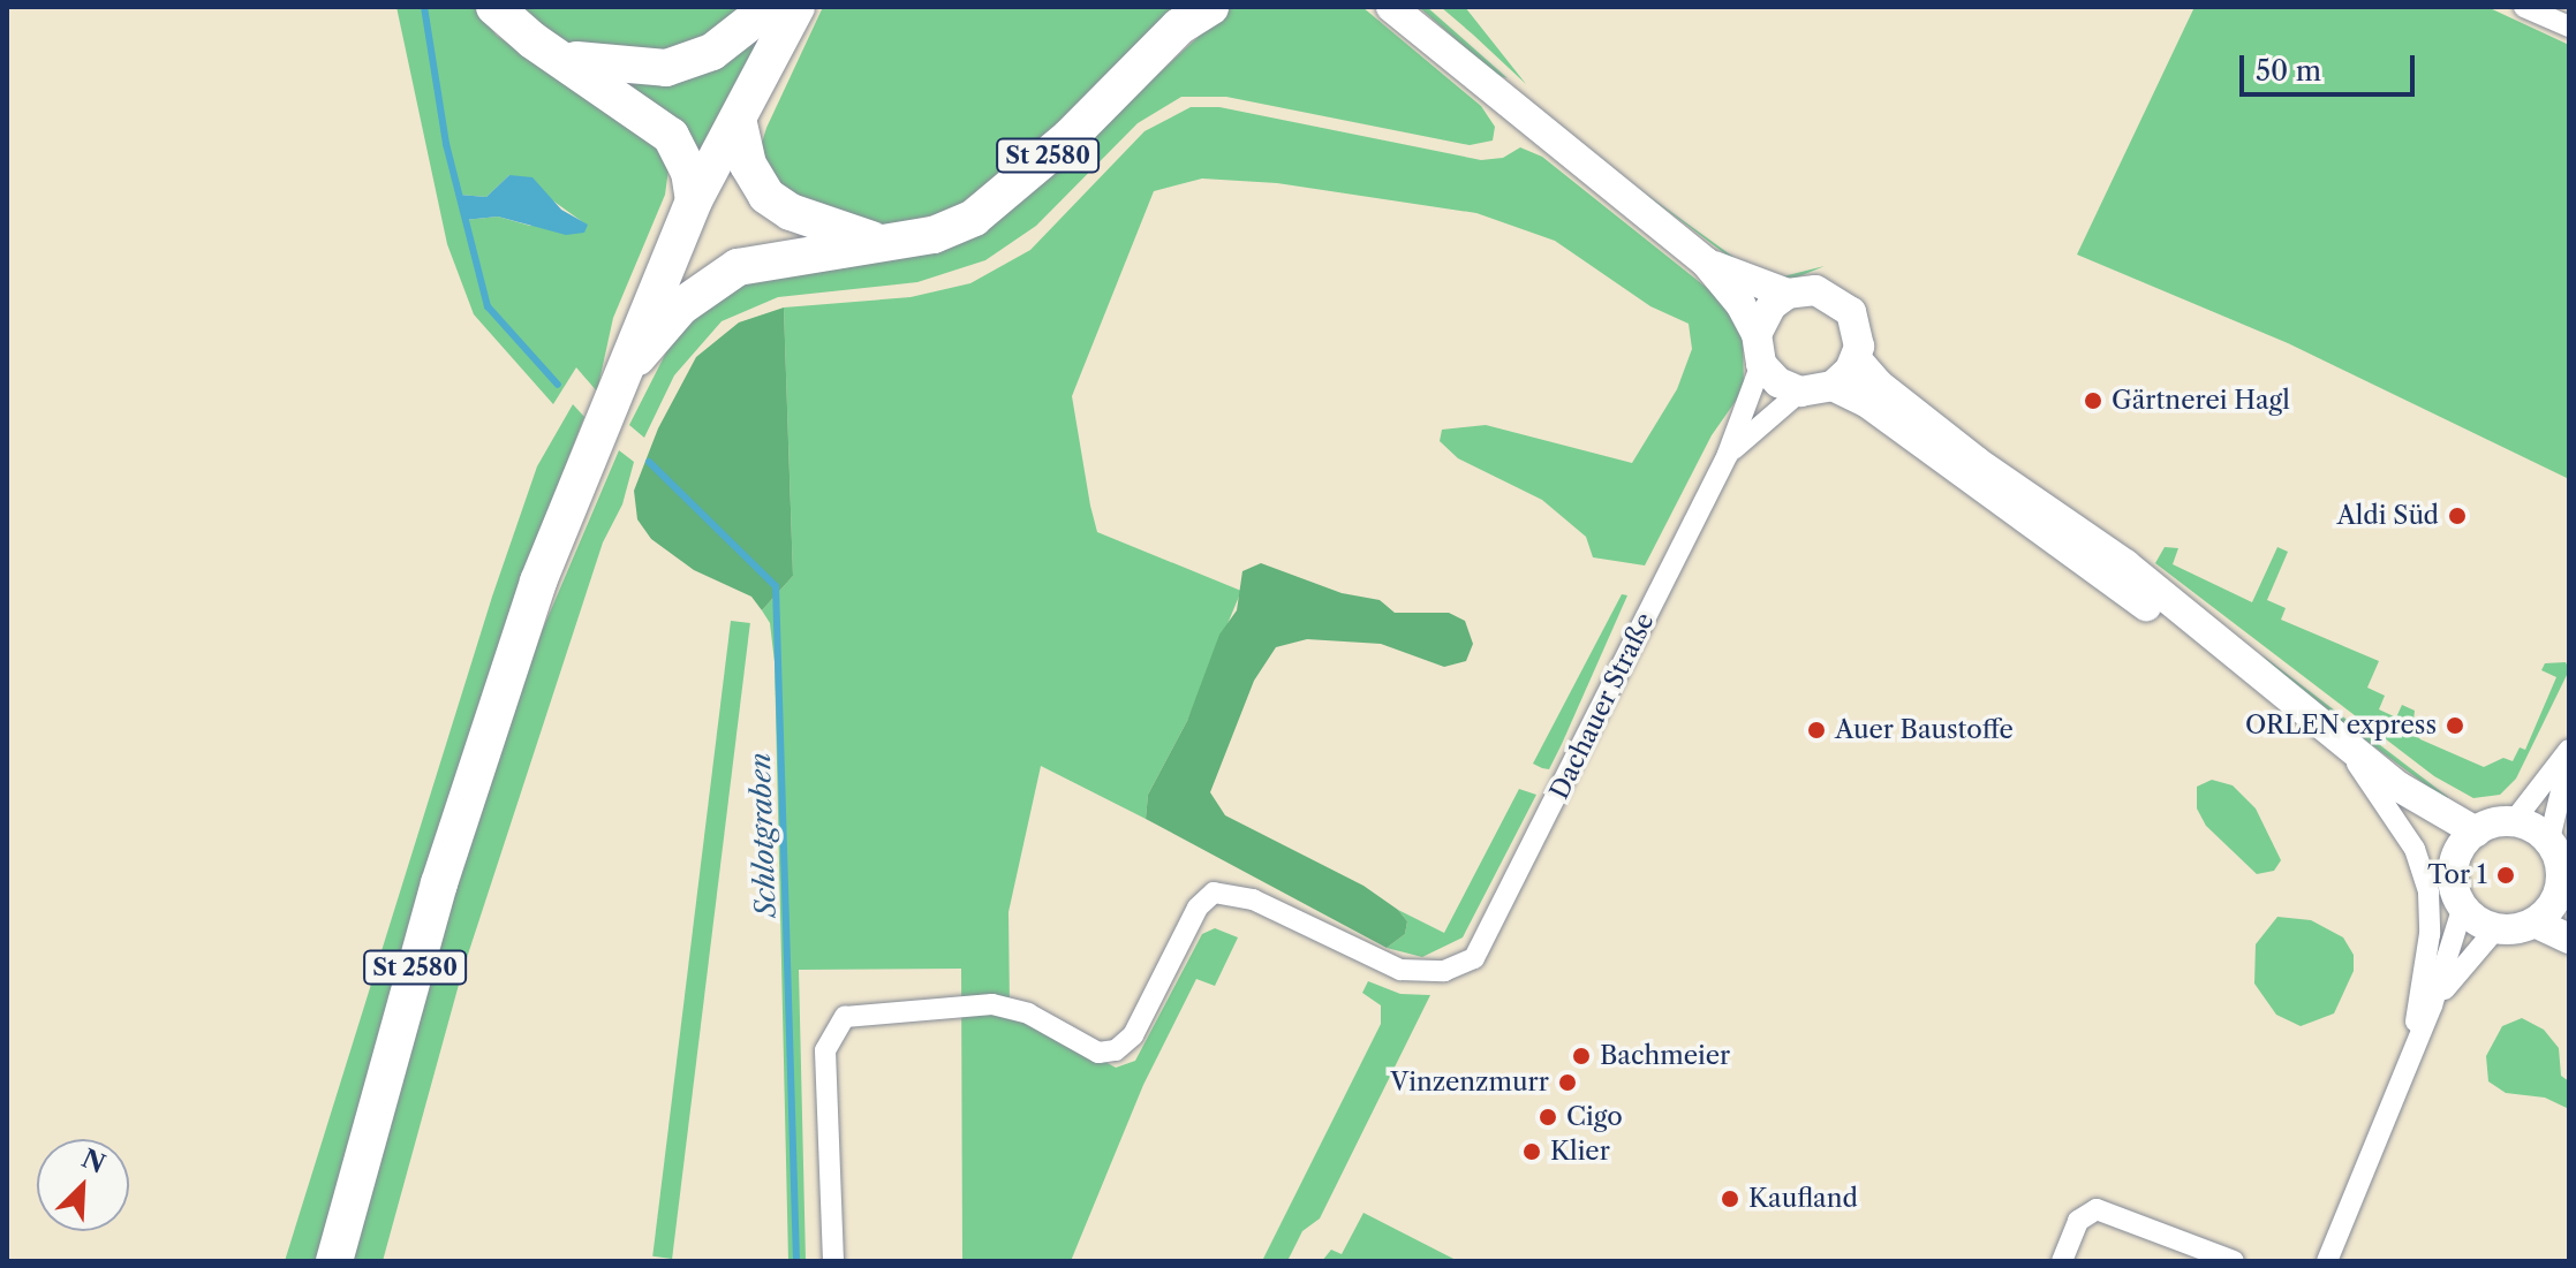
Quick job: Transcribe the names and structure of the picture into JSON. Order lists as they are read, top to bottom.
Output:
{
  "streets": {
    "highway": ["St 2580"],
    "street": ["Dachauer Straße"]
  },
  "water": ["Schlotgraben"],
  "places": [
    "Gärtnerei Hagl",
    "Aldi Süd",
    "ORLEN express",
    "Auer Baustoffe",
    "Tor 1",
    "Bachmeier",
    "Vinzenzmurr",
    "Cigo",
    "Klier",
    "Kaufland"
  ],
  "scale_bar": "50 m",
  "north": "top right"
}
